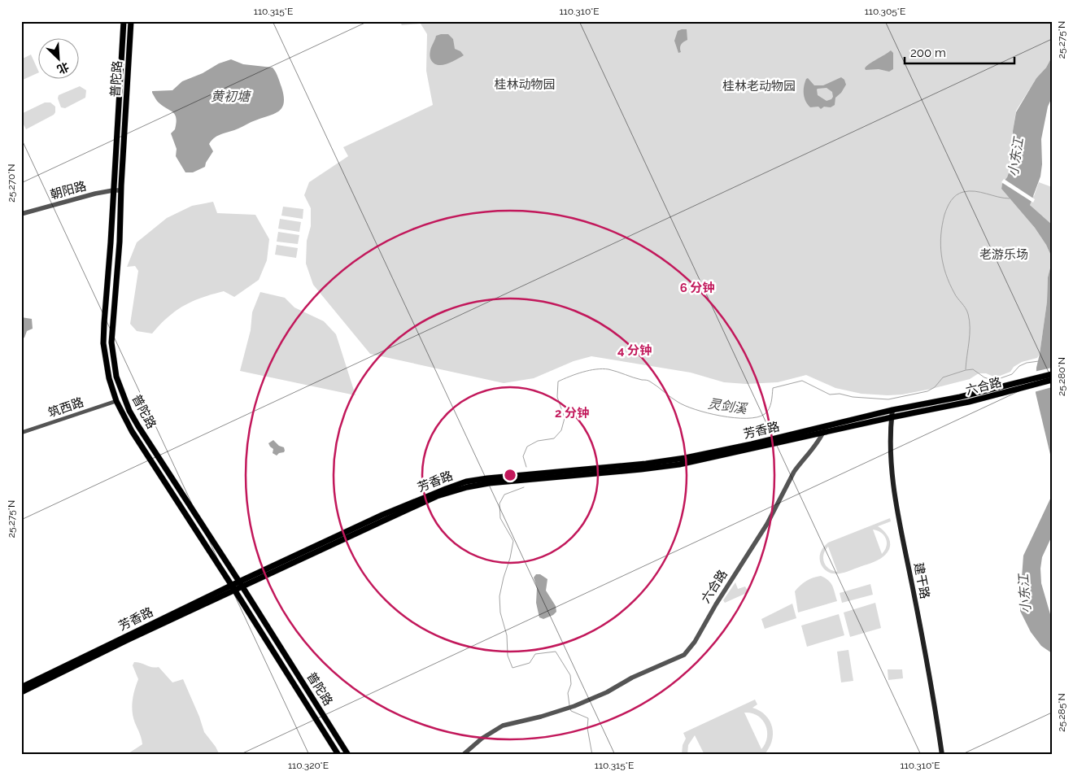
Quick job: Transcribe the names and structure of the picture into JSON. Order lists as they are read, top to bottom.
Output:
{
  "streets": {
    "main road": [
      "普陀路",
      "六合路",
      "芳香路",
      "建干路"
    ],
    "street": ["朝阳路", "筑西路"]
  },
  "crossings": [
    ["普陀路", "朝阳路"],
    ["普陀路", "筑西路"],
    ["普陀路", "芳香路"],
    ["六合路", "芳香路"],
    ["六合路", "建干路"],
    ["芳香路", "建干路"]
  ],
  "water": ["黄初塘", "小东江", "灵剑溪"],
  "parks": ["桂林动物园", "桂林老动物园", "老游乐场"],
  "scale_bar": "200 m",
  "north": "bottom right",
  "coordinates": [
    "110.315°E",
    "110.310°E",
    "110.305°E",
    "25.275°N",
    "25.270°N",
    "25.280°N",
    "25.285°N",
    "110.320°E"
  ],
  "rings": ["6 分钟", "4 分钟", "2 分钟"]
}
